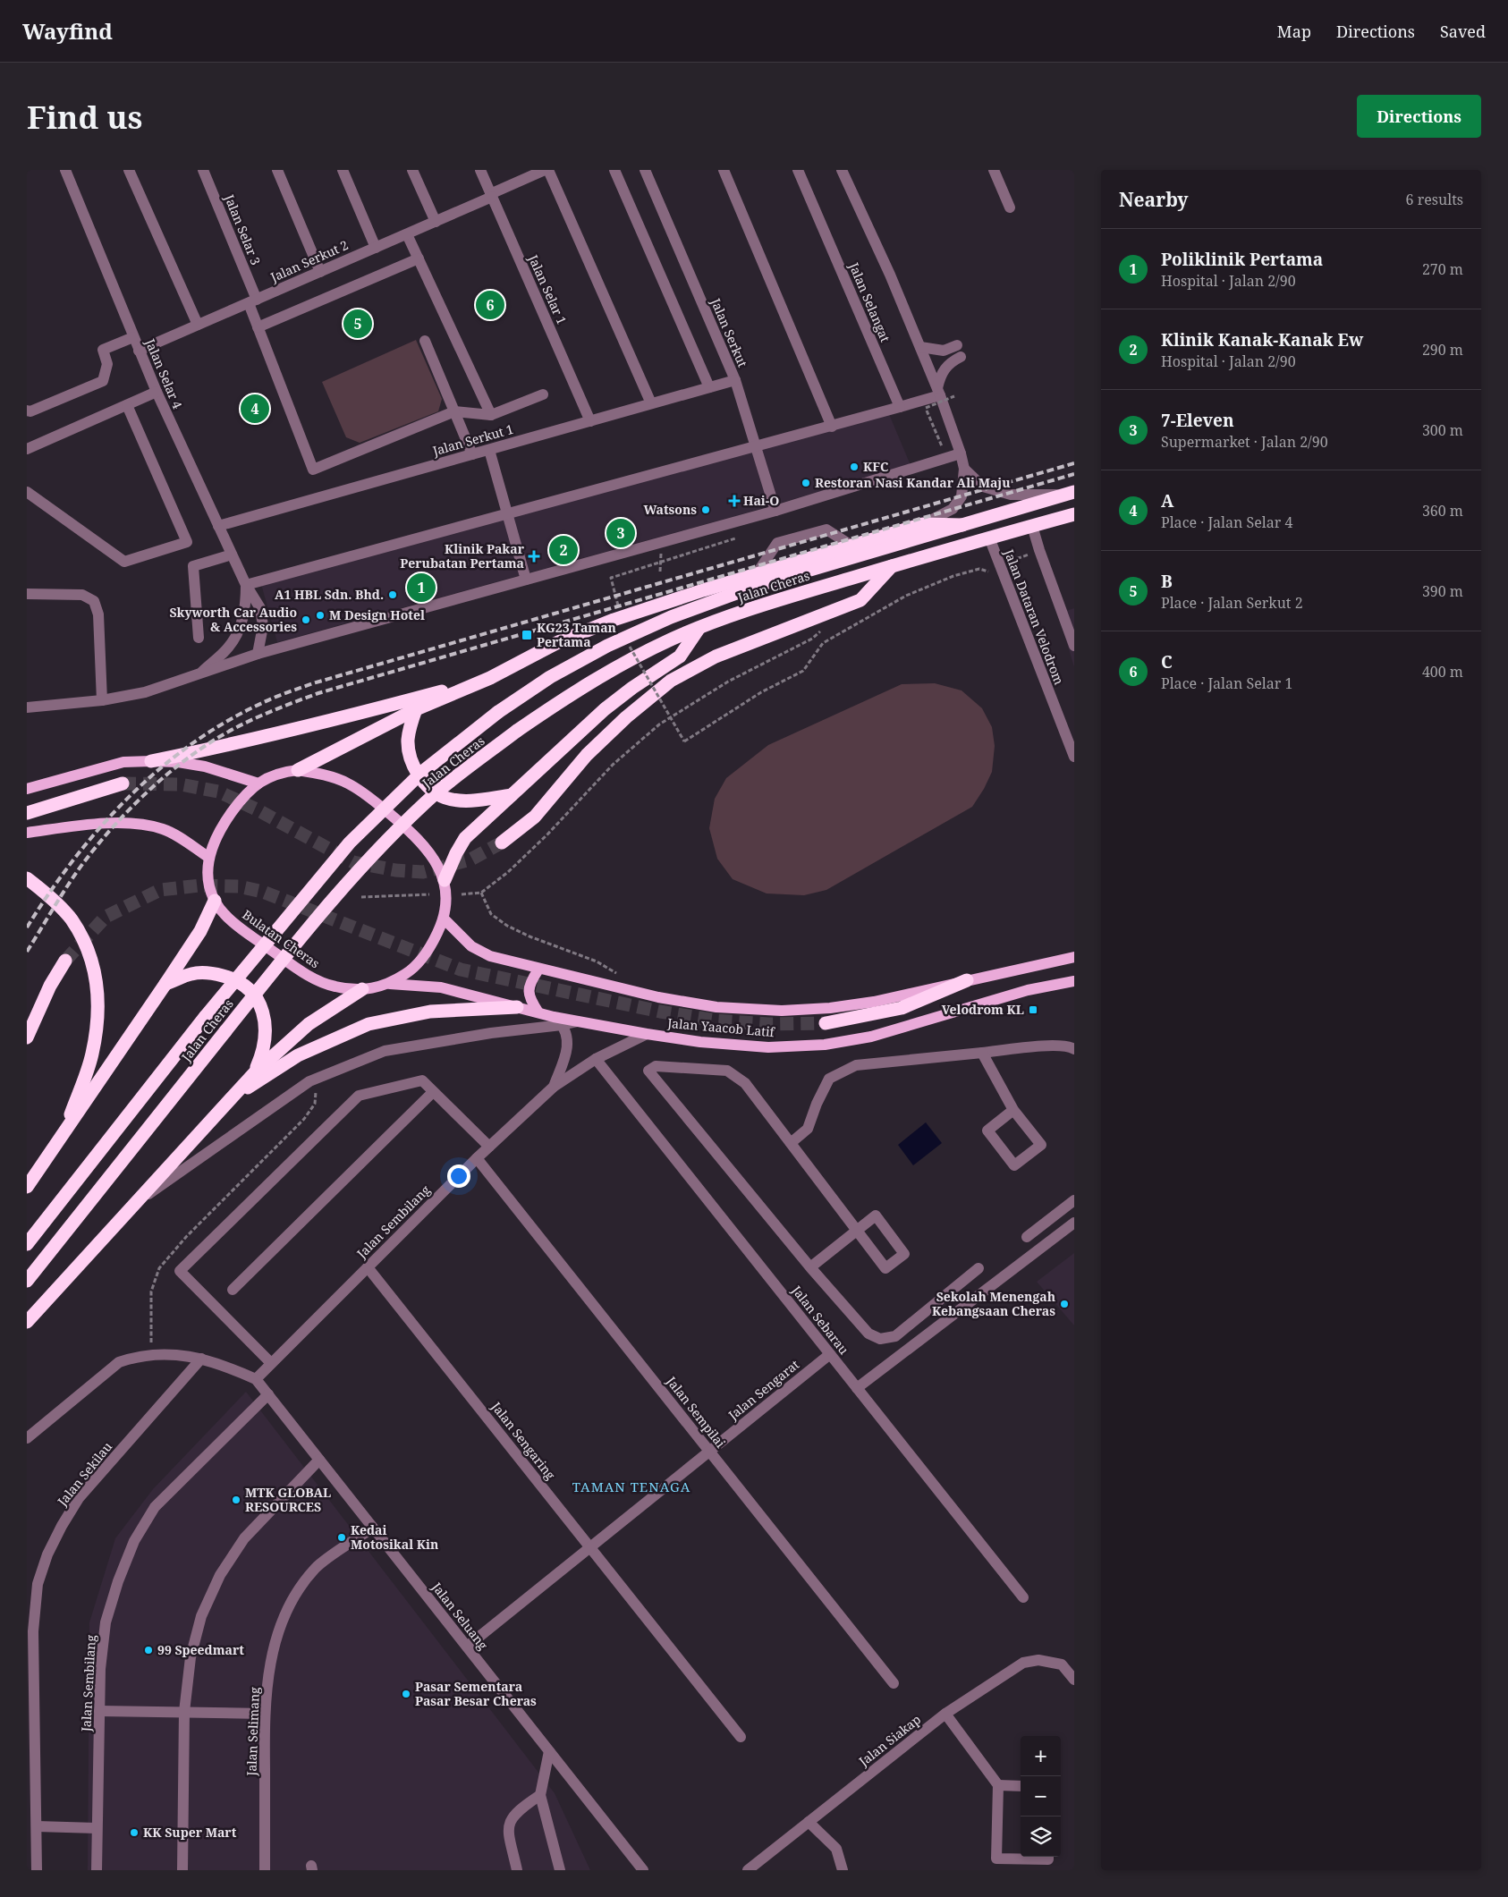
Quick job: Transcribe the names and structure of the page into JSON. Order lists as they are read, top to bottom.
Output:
{
  "streets": {
    "highway": ["Jalan Cheras"],
    "main road": ["Bulatan Cheras", "Jalan Yaacob Latif"],
    "street": [
      "Jalan Selar 3",
      "Jalan Serkut 2",
      "Jalan Selar 1",
      "Jalan Selangat",
      "Jalan Serkut",
      "Jalan Selar 4",
      "Jalan Serkut 1",
      "Jalan Dataran Velodrom",
      "Jalan Sembilang",
      "Jalan Sebarau",
      "Jalan Sengarat",
      "Jalan Sempilai",
      "Jalan Sengaring",
      "Jalan Sekilau",
      "Jalan Seluang",
      "Jalan Selimang",
      "Jalan Siakap"
    ]
  },
  "crossings": [
    ["Jalan Selar 3", "Jalan Serkut 2"],
    ["Jalan Serkut 2", "Jalan Selar 1"],
    ["Jalan Serkut 2", "Jalan Selar 4"],
    ["Jalan Selar 1", "Jalan Serkut 1"],
    ["Jalan Serkut", "Jalan Serkut 1"],
    ["Jalan Selar 4", "Jalan Serkut 1"],
    ["Jalan Cheras", "Jalan Dataran Velodrom"],
    ["Bulatan Cheras", "Jalan Yaacob Latif"],
    ["Jalan Yaacob Latif", "Jalan Sembilang"],
    ["Jalan Sembilang", "Jalan Sebarau"],
    ["Jalan Sembilang", "Jalan Sempilai"],
    ["Jalan Sembilang", "Jalan Sengaring"],
    ["Jalan Sembilang", "Jalan Seluang"],
    ["Jalan Sebarau", "Jalan Sengarat"],
    ["Jalan Sengarat", "Jalan Sempilai"],
    ["Jalan Sengarat", "Jalan Sengaring"],
    ["Jalan Sengarat", "Jalan Seluang"],
    ["Jalan Seluang", "Jalan Selimang"]
  ],
  "districts": ["TAMAN TENAGA"],
  "places": {
    "other": [
      "KFC",
      "Restoran Nasi Kandar Ali Maju",
      "Watsons",
      "A1 HBL Sdn. Bhd.",
      "M Design Hotel",
      "Skyworth Car Audio & Accessories",
      "Sekolah Menengah Kebangsaan Cheras",
      "MTK GLOBAL RESOURCES",
      "Kedai Motosikal Kin",
      "99 Speedmart",
      "Pasar Sementara Pasar Besar Cheras",
      "KK Super Mart"
    ],
    "health": ["Hai-O", "Klinik Pakar Perubatan Pertama"],
    "transit": ["KG23 Taman Pertama", "Velodrom KL"]
  },
  "page": {
    "header": "Wayfind",
    "nav": ["Map", "Directions", "Saved"],
    "buttons": "Directions",
    "title": "Find us",
    "heading": ["Nearby", "6 results"],
    "list": [
      {
        "mark": "1",
        "name": "Poliklinik Pertama",
        "note": "Hospital · Jalan 2/90",
        "value": "270 m"
      },
      {
        "mark": "2",
        "name": "Klinik Kanak-Kanak Ew",
        "note": "Hospital · Jalan 2/90",
        "value": "290 m"
      },
      {
        "mark": "3",
        "name": "7-Eleven",
        "note": "Supermarket · Jalan 2/90",
        "value": "300 m"
      },
      {
        "mark": "4",
        "name": "A",
        "note": "Place · Jalan Selar 4",
        "value": "360 m"
      },
      {
        "mark": "5",
        "name": "B",
        "note": "Place · Jalan Serkut 2",
        "value": "390 m"
      },
      {
        "mark": "6",
        "name": "C",
        "note": "Place · Jalan Selar 1",
        "value": "400 m"
      }
    ],
    "pins": [
      "6",
      "5",
      "4",
      "3",
      "2",
      "1"
    ],
    "map_buttons": ["+", "−"]
  }
}
